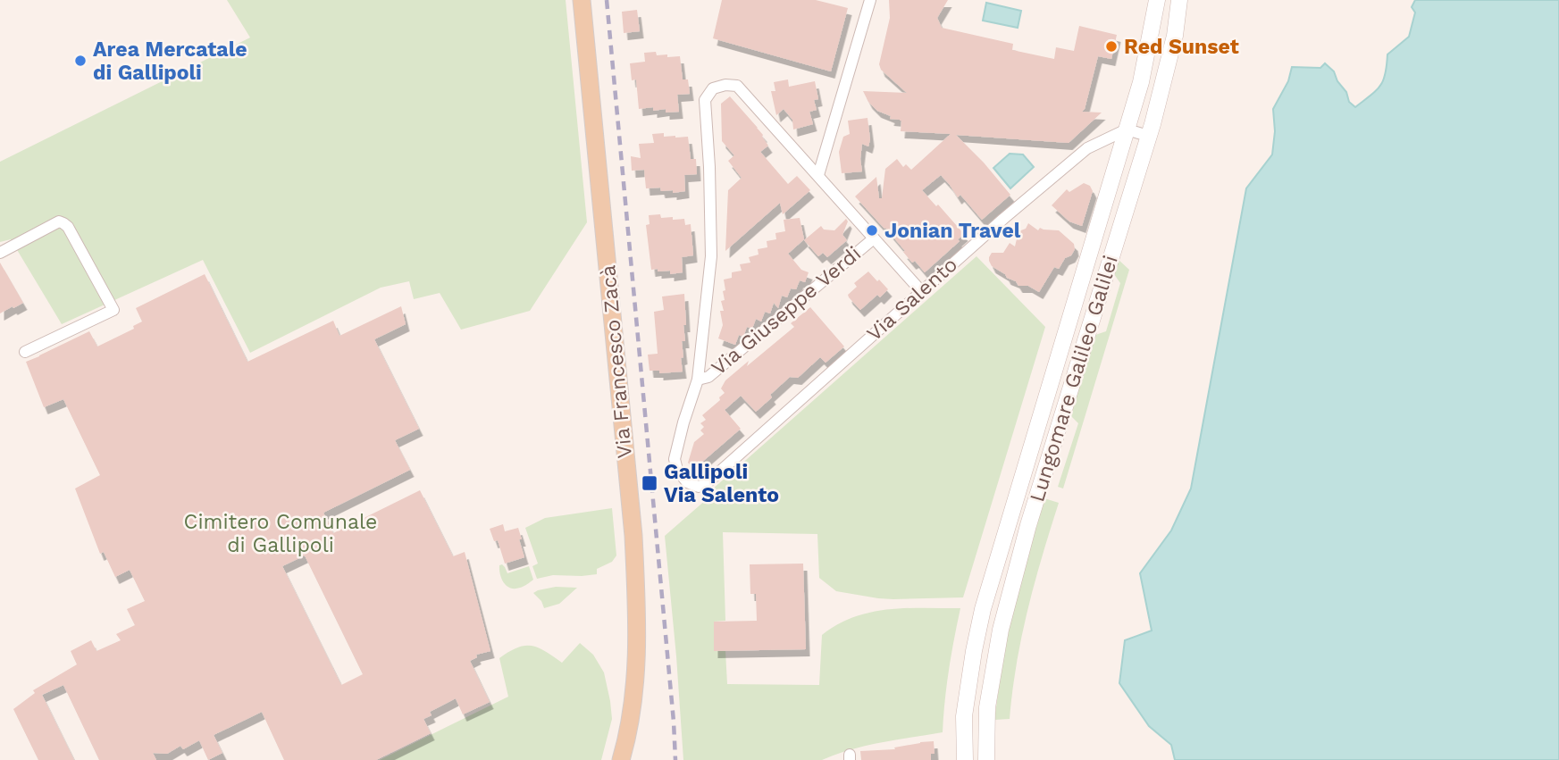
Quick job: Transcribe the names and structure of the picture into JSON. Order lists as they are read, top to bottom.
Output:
{
  "streets": {
    "main road": ["Via Francesco Zacà", "Lungomare Galileo Galilei"],
    "street": ["Via Salento", "Via Giuseppe Verdi"]
  },
  "crossings": [
    ["Via Salento", "Via Giuseppe Verdi"],
    ["Via Salento", "Lungomare Galileo Galilei"]
  ],
  "parks": ["Cimitero Comunale di Gallipoli"],
  "places": {
    "other": ["Red Sunset", "Area Mercatale di Gallipoli", "Jonian Travel"],
    "transit": ["Gallipoli Via Salento"]
  }
}
